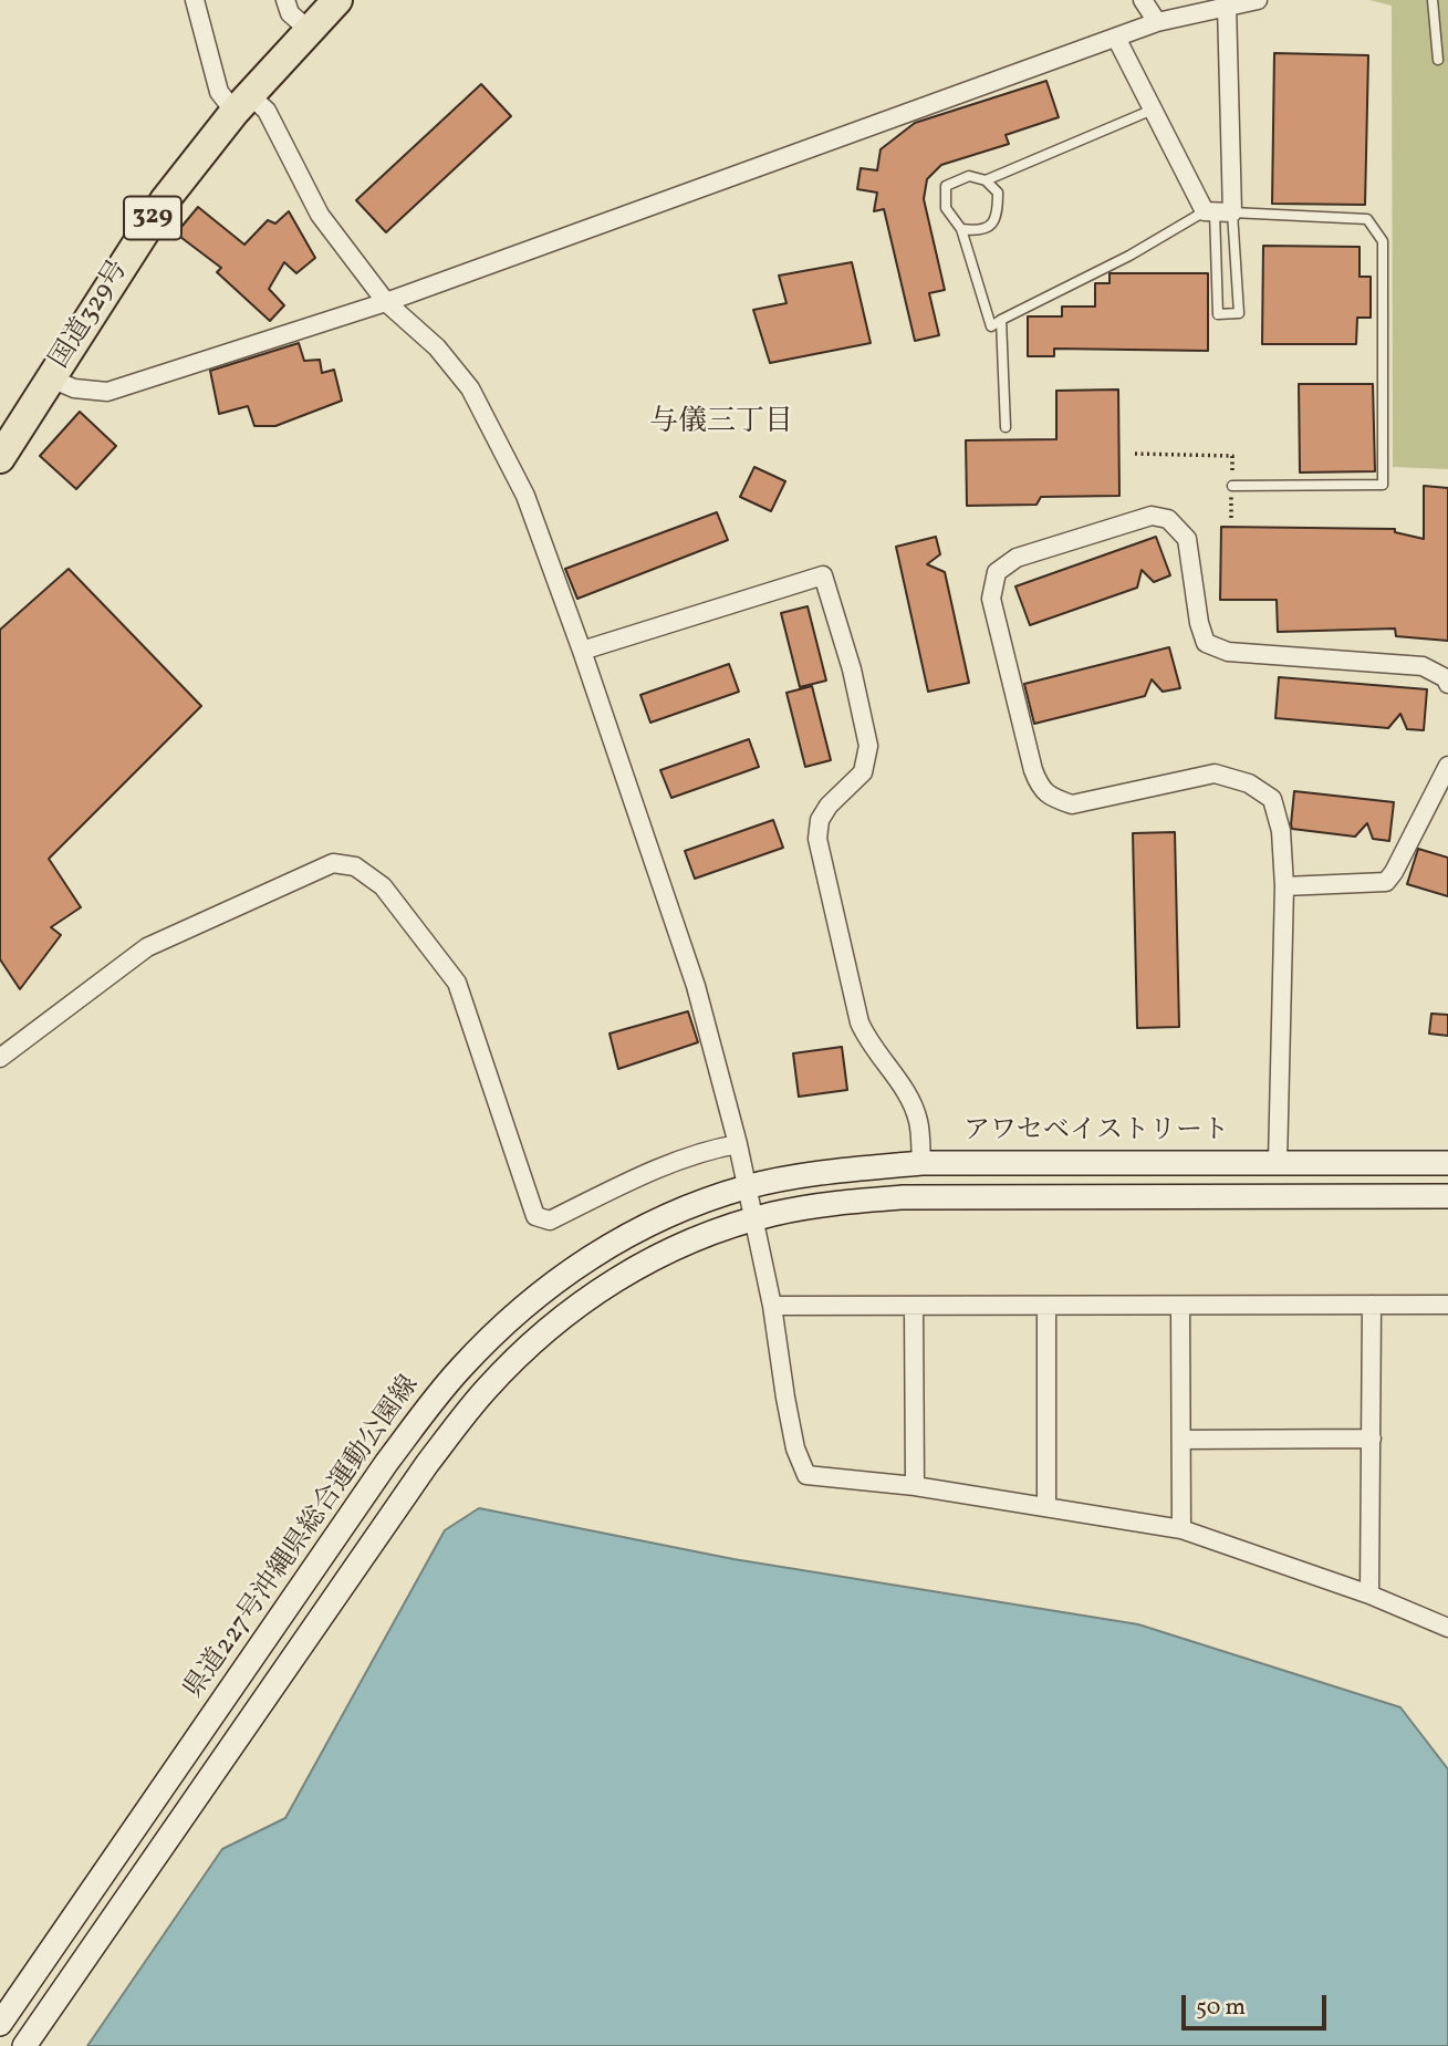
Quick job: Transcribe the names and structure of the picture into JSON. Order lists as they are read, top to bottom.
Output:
{
  "streets": {
    "highway": ["329", "国道329号"],
    "main road": ["アワセベイストリート", "県道227号沖縄県総合運動公園線"]
  },
  "crossings": [
    ["アワセベイストリート", "県道227号沖縄県総合運動公園線"]
  ],
  "districts": ["与儀三丁目"],
  "scale_bar": "50 m"
}
